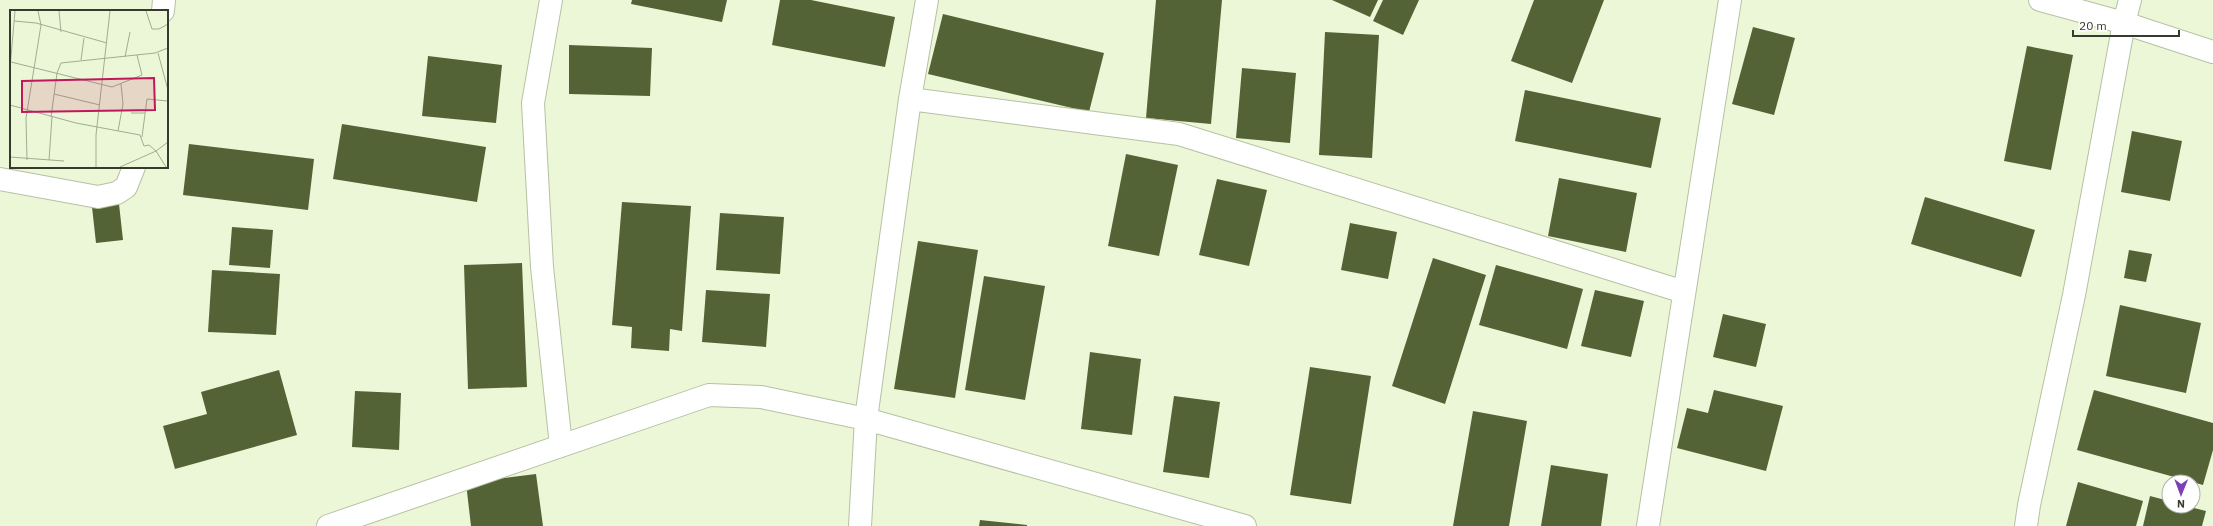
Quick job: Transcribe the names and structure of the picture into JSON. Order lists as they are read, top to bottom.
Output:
{
  "scale_bar": "20 m",
  "north": "bottom"
}
